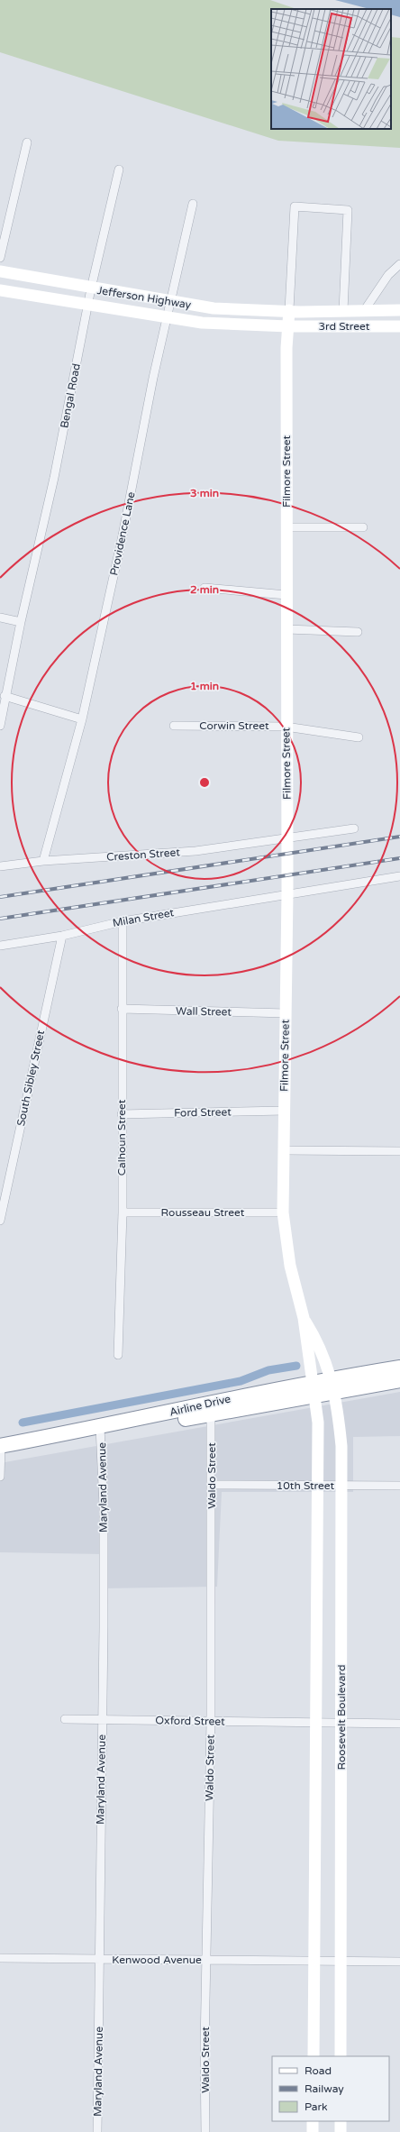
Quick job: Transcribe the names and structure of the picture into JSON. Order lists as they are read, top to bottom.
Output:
{
  "streets": {
    "highway": ["Airline Drive"],
    "street": [
      "Jefferson Highway",
      "3rd Street",
      "Bengal Road",
      "Filmore Street",
      "Providence Lane",
      "Corwin Street",
      "Creston Street",
      "Milan Street",
      "Wall Street",
      "South Sibley Street",
      "Ford Street",
      "Calhoun Street",
      "Rousseau Street",
      "Waldo Street",
      "10th Street",
      "Maryland Avenue",
      "Roosevelt Boulevard",
      "Oxford Street",
      "Kenwood Avenue"
    ]
  },
  "crossings": [
    ["Jefferson Highway", "3rd Street"],
    ["Jefferson Highway", "Bengal Road"],
    ["Jefferson Highway", "Filmore Street"],
    ["Jefferson Highway", "Providence Lane"],
    ["3rd Street", "Filmore Street"],
    ["Filmore Street", "Corwin Street"],
    ["Filmore Street", "Creston Street"],
    ["Filmore Street", "Milan Street"],
    ["Filmore Street", "Wall Street"],
    ["Filmore Street", "Ford Street"],
    ["Filmore Street", "Rousseau Street"],
    ["Filmore Street", "Airline Drive"],
    ["Filmore Street", "Roosevelt Boulevard"],
    ["Providence Lane", "Creston Street"],
    ["Milan Street", "South Sibley Street"],
    ["Milan Street", "Calhoun Street"],
    ["Wall Street", "Calhoun Street"],
    ["Ford Street", "Calhoun Street"],
    ["Calhoun Street", "Rousseau Street"],
    ["Airline Drive", "Waldo Street"],
    ["Airline Drive", "Maryland Avenue"],
    ["Airline Drive", "Roosevelt Boulevard"],
    ["Waldo Street", "10th Street"],
    ["Waldo Street", "Oxford Street"],
    ["Waldo Street", "Kenwood Avenue"],
    ["10th Street", "Roosevelt Boulevard"],
    ["Maryland Avenue", "Oxford Street"],
    ["Maryland Avenue", "Kenwood Avenue"],
    ["Roosevelt Boulevard", "Oxford Street"],
    ["Roosevelt Boulevard", "Kenwood Avenue"]
  ],
  "legend": ["Road", "Railway", "Park"],
  "rings": ["3 min", "2 min", "1 min"]
}
